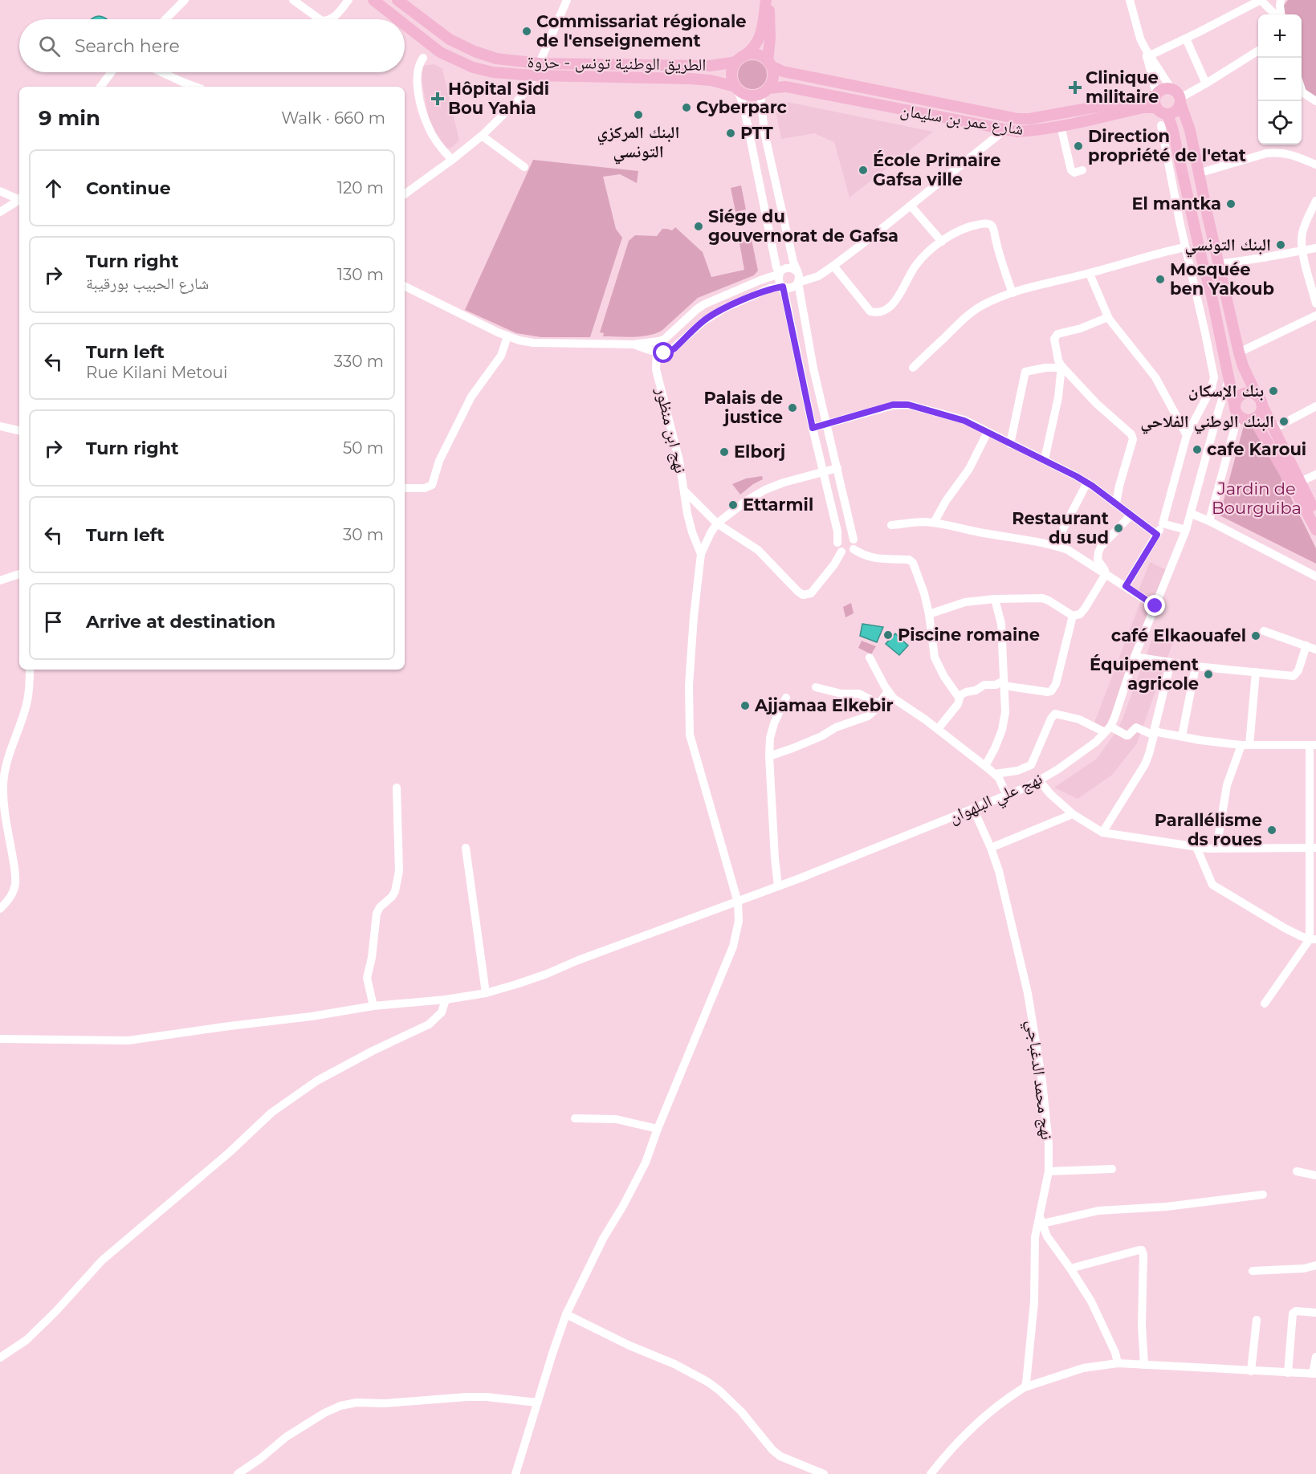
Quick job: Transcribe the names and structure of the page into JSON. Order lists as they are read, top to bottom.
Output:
{
  "streets": {
    "main road": ["الطريق الوطنية تونس - حزوة", "شارع عمر بن سليمان"],
    "street": ["نهج ابن منظور", "نهج علي البلهوان", "نهج محمد الدغباجي"]
  },
  "crossings": [
    ["الطريق الوطنية تونس - حزوة", "شارع عمر بن سليمان"],
    ["نهج علي البلهوان", "نهج محمد الدغباجي"]
  ],
  "parks": ["Jardin de Bourguiba"],
  "places": {
    "other": [
      "Commissariat régionale de l'enseignement",
      "Cyberparc",
      "البنك المركزي التونسي",
      "PTT",
      "Direction propriété de l'etat",
      "École Primaire Gafsa ville",
      "El mantka",
      "Siége du gouvernorat de Gafsa",
      "البنك التونسي",
      "Mosquée ben Yakoub",
      "بنك الإسكان",
      "Palais de justice",
      "البنك الوطني الفلاحي",
      "cafe Karoui",
      "Elborj",
      "Ettarmil",
      "Restaurant du sud",
      "Piscine romaine",
      "café Elkaouafel",
      "Équipement agricole",
      "Ajjamaa Elkebir",
      "Parallélisme ds roues"
    ],
    "health": ["Clinique militaire", "Hôpital Sidi Bou Yahia"]
  },
  "page": {
    "map_buttons": ["+", "−"],
    "search": "Search here",
    "heading": ["9 min", "Walk · 660 m"],
    "list": [
      ["Continue", "120 m"],
      ["Turn right", "شارع الحبيب بورقيبة", "130 m"],
      ["Turn left", "Rue Kilani Metoui", "330 m"],
      ["Turn right", "50 m"],
      ["Turn left", "30 m"],
      "Arrive at destination"
    ]
  }
}
